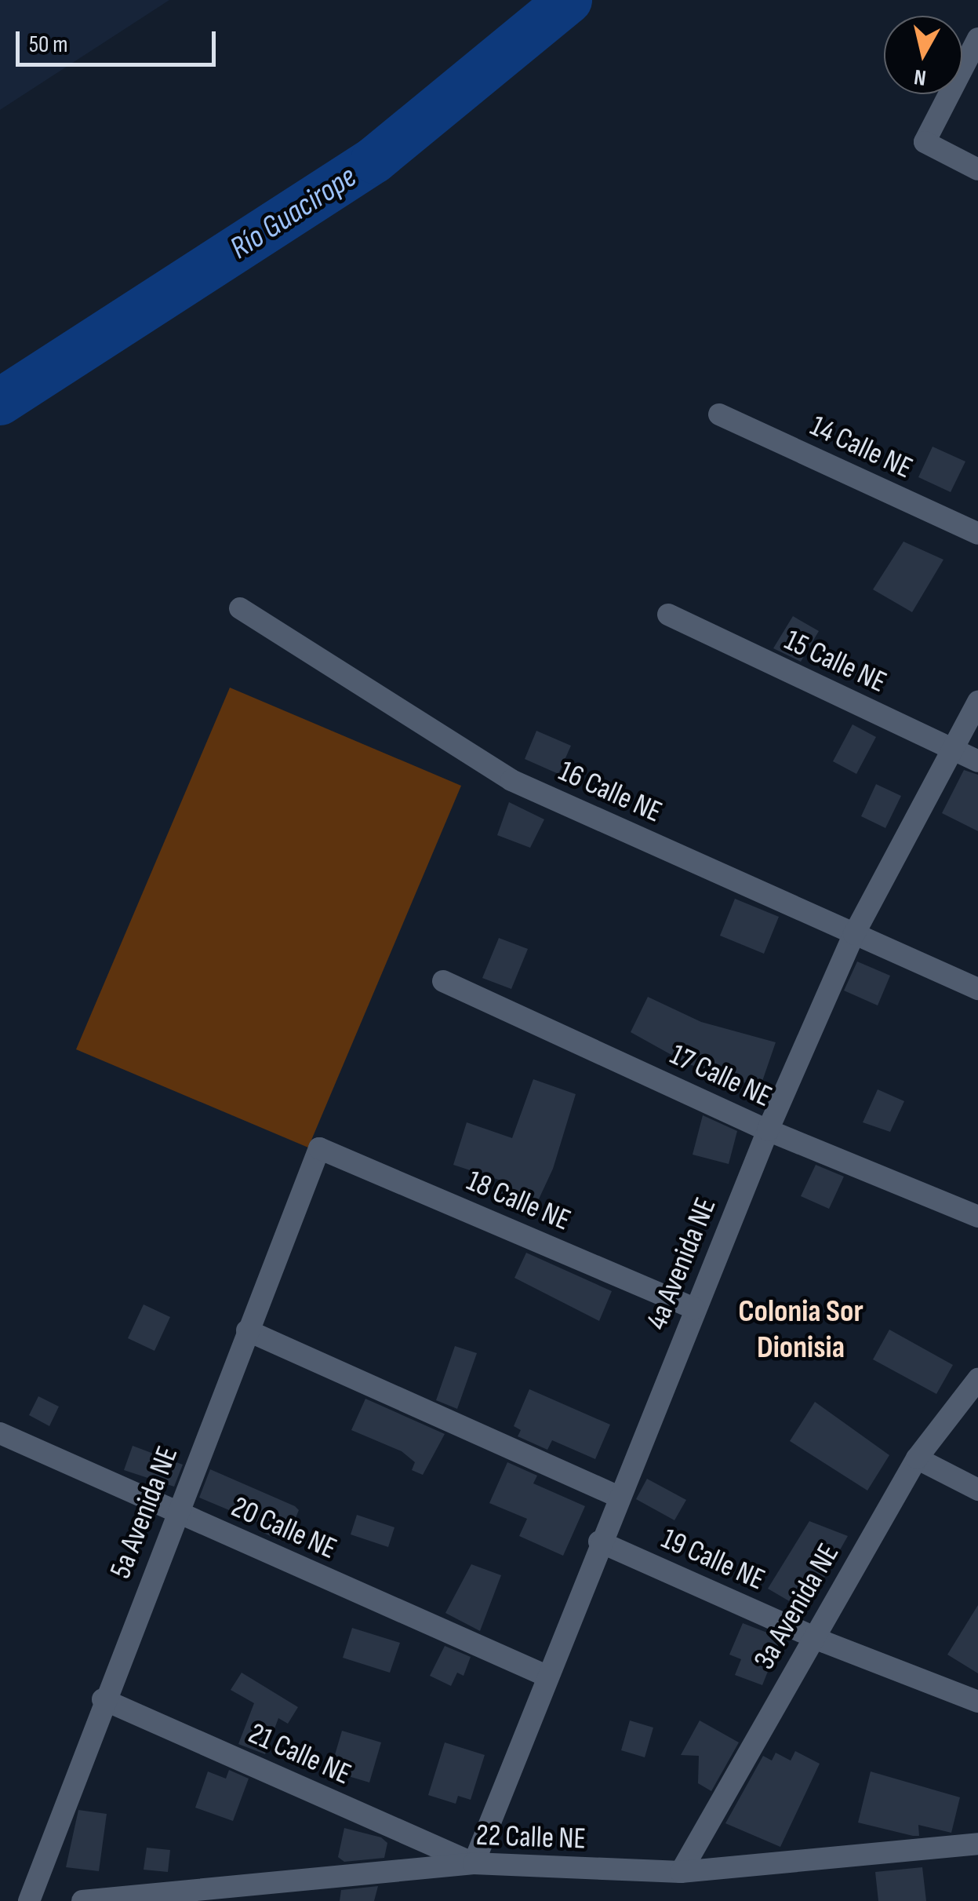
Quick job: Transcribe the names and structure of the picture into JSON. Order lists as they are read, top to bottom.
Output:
{
  "streets": {
    "street": [
      "14 Calle NE",
      "15 Calle NE",
      "16 Calle NE",
      "17 Calle NE",
      "18 Calle NE",
      "4a Avenida NE",
      "5a Avenida NE",
      "20 Calle NE",
      "19 Calle NE",
      "3a Avenida NE",
      "21 Calle NE",
      "22 Calle NE"
    ]
  },
  "crossings": [
    ["15 Calle NE", "4a Avenida NE"],
    ["16 Calle NE", "4a Avenida NE"],
    ["17 Calle NE", "4a Avenida NE"],
    ["18 Calle NE", "4a Avenida NE"],
    ["18 Calle NE", "5a Avenida NE"],
    ["4a Avenida NE", "20 Calle NE"],
    ["4a Avenida NE", "19 Calle NE"],
    ["4a Avenida NE", "21 Calle NE"],
    ["4a Avenida NE", "22 Calle NE"],
    ["5a Avenida NE", "20 Calle NE"],
    ["5a Avenida NE", "21 Calle NE"],
    ["19 Calle NE", "3a Avenida NE"],
    ["3a Avenida NE", "22 Calle NE"],
    ["21 Calle NE", "22 Calle NE"]
  ],
  "districts": ["Colonia Sor Dionisia"],
  "water": ["Río Guacirope"],
  "scale_bar": "50 m",
  "north": "bottom"
}
